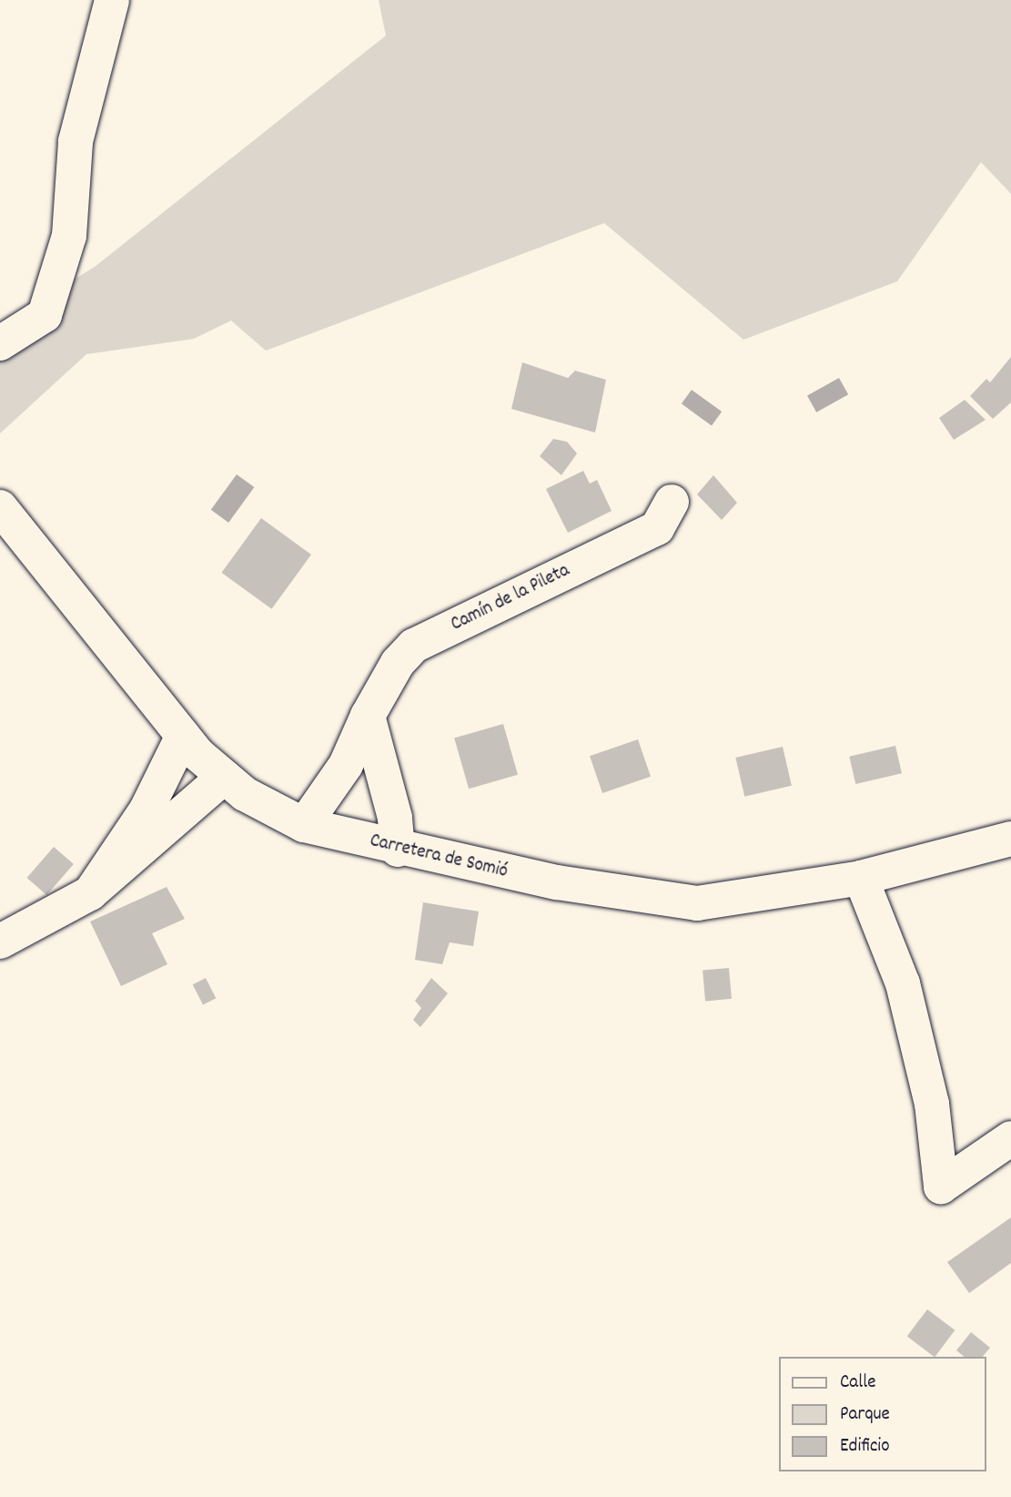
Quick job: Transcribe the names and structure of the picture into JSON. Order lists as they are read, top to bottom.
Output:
{
  "streets": {
    "street": ["Camín de la Pileta", "Carretera de Somió"]
  },
  "crossings": [
    ["Camín de la Pileta", "Carretera de Somió"]
  ],
  "legend": ["Calle", "Parque", "Edificio"]
}
